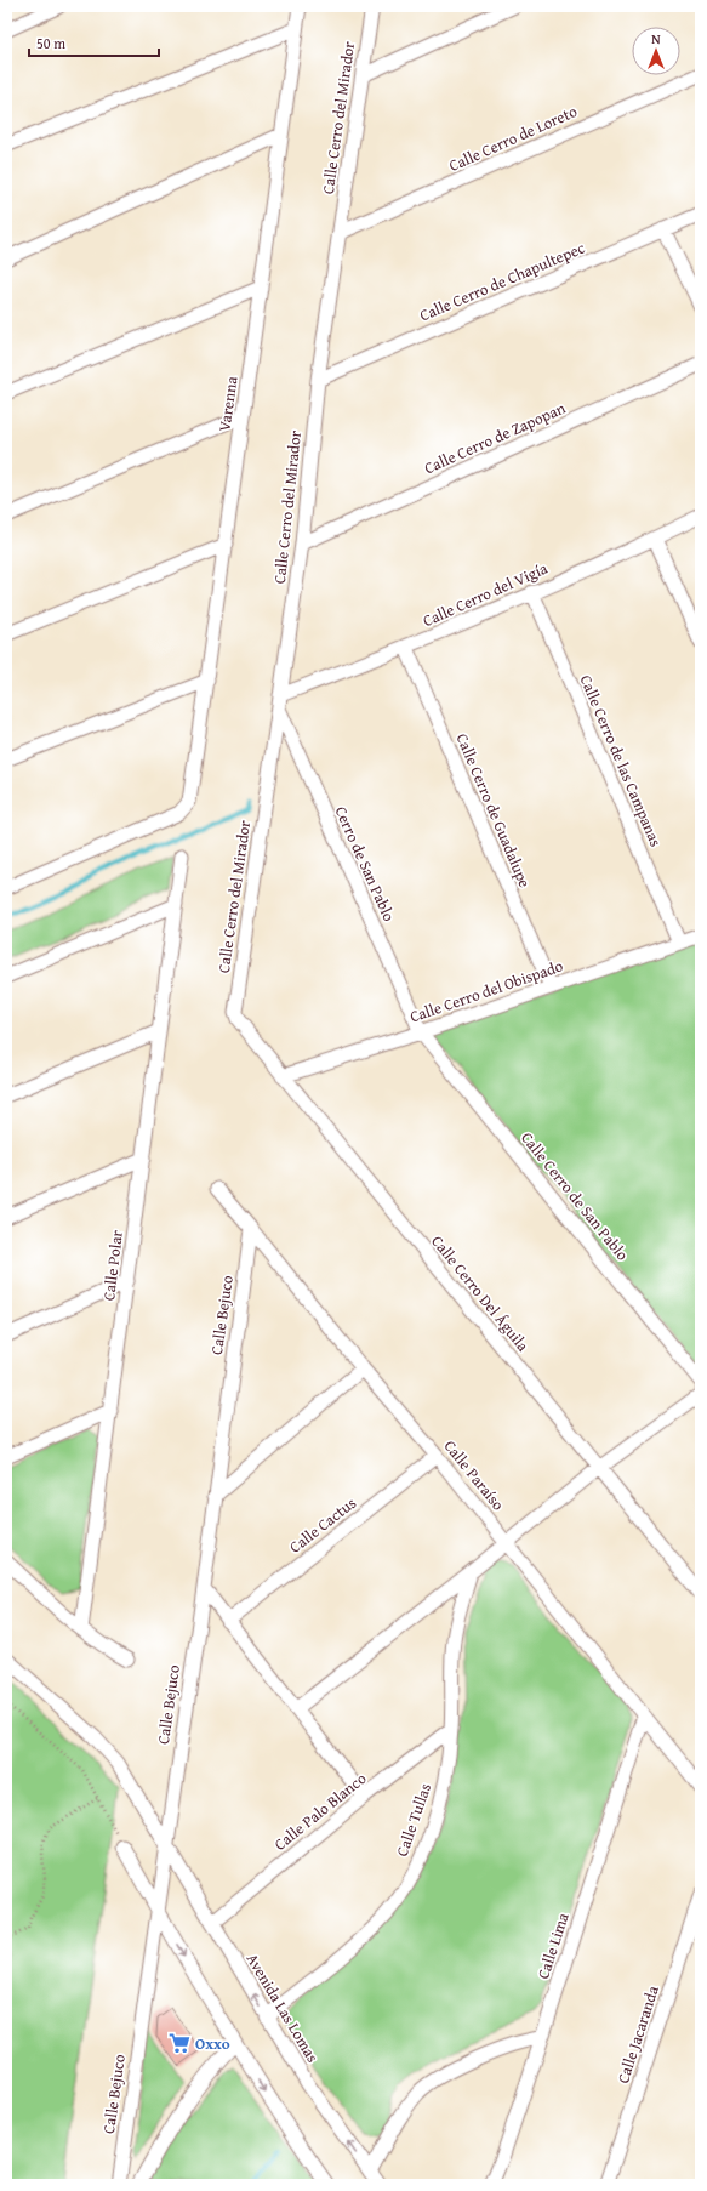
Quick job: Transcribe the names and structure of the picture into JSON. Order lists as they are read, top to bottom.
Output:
{
  "streets": {
    "street": [
      "Calle Cerro del Mirador",
      "Calle Cerro de Loreto",
      "Calle Cerro de Chapultepec",
      "Varenna",
      "Calle Cerro de Zapopan",
      "Calle Cerro del Vigía",
      "Calle Cerro de las Campanas",
      "Calle Cerro de Guadalupe",
      "Cerro de San Pablo",
      "Calle Cerro del Obispado",
      "Calle Cerro de San Pablo",
      "Calle Polar",
      "Calle Cerro Del Águila",
      "Calle Bejuco",
      "Calle Paraíso",
      "Calle Cactus",
      "Calle Palo Blanco",
      "Calle Tullas",
      "Calle Lima",
      "Avenida Las Lomas",
      "Calle Jacaranda"
    ]
  },
  "crossings": [
    ["Calle Cerro del Mirador", "Calle Cerro de Loreto"],
    ["Calle Cerro del Mirador", "Calle Cerro de Chapultepec"],
    ["Calle Cerro del Mirador", "Calle Cerro de Zapopan"],
    ["Calle Cerro del Mirador", "Calle Cerro del Vigía"],
    ["Calle Cerro del Mirador", "Cerro de San Pablo"],
    ["Calle Cerro del Mirador", "Calle Cerro Del Águila"],
    ["Calle Cerro del Vigía", "Calle Cerro de las Campanas"],
    ["Calle Cerro del Vigía", "Calle Cerro de Guadalupe"],
    ["Calle Cerro del Vigía", "Cerro de San Pablo"],
    ["Calle Cerro de las Campanas", "Calle Cerro del Obispado"],
    ["Calle Cerro de Guadalupe", "Calle Cerro del Obispado"],
    ["Cerro de San Pablo", "Calle Cerro del Obispado"],
    ["Cerro de San Pablo", "Calle Cerro de San Pablo"],
    ["Calle Cerro del Obispado", "Calle Cerro de San Pablo"],
    ["Calle Cerro del Obispado", "Calle Cerro Del Águila"],
    ["Calle Bejuco", "Calle Paraíso"],
    ["Calle Bejuco", "Avenida Las Lomas"],
    ["Calle Paraíso", "Calle Cactus"],
    ["Calle Paraíso", "Calle Lima"],
    ["Calle Palo Blanco", "Calle Tullas"],
    ["Calle Palo Blanco", "Avenida Las Lomas"],
    ["Calle Tullas", "Avenida Las Lomas"]
  ],
  "places": {
    "supermarket": ["Oxxo"]
  },
  "scale_bar": "50 m",
  "north": "top"
}
